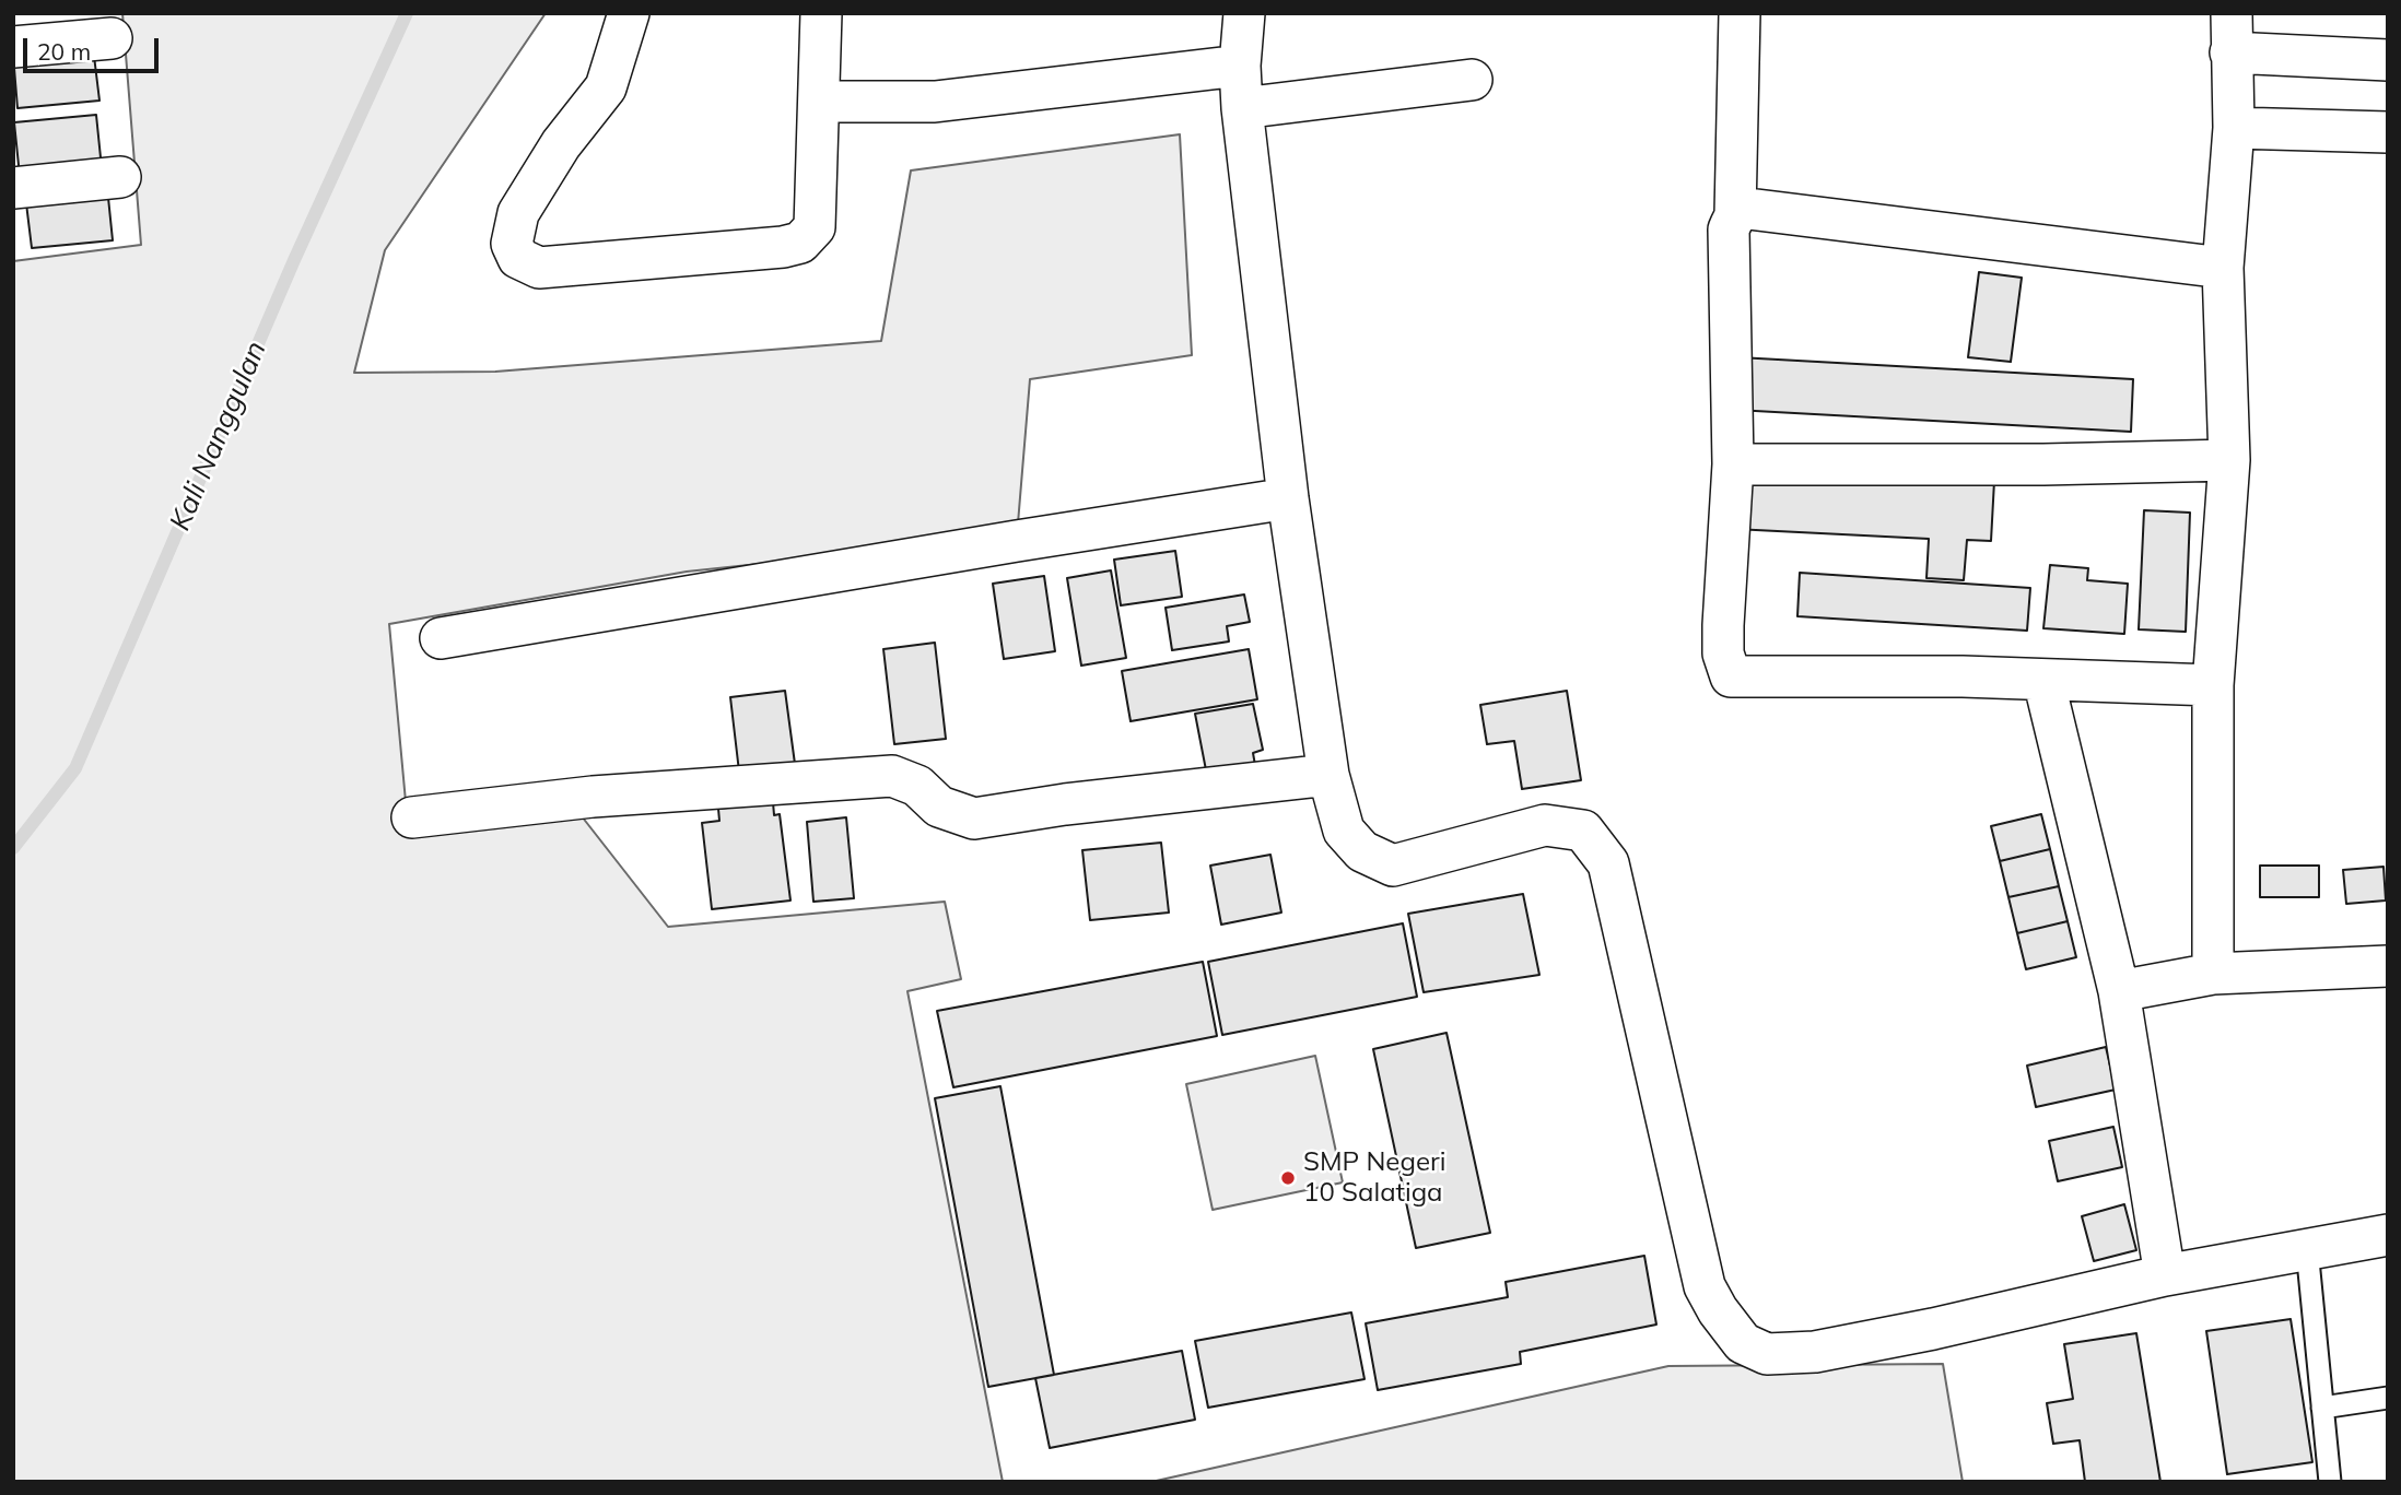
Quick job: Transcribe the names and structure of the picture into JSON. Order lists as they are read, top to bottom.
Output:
{
  "water": ["Kali Nanggulan"],
  "places": ["SMP Negeri 10 Salatiga"],
  "scale_bar": "20 m"
}
